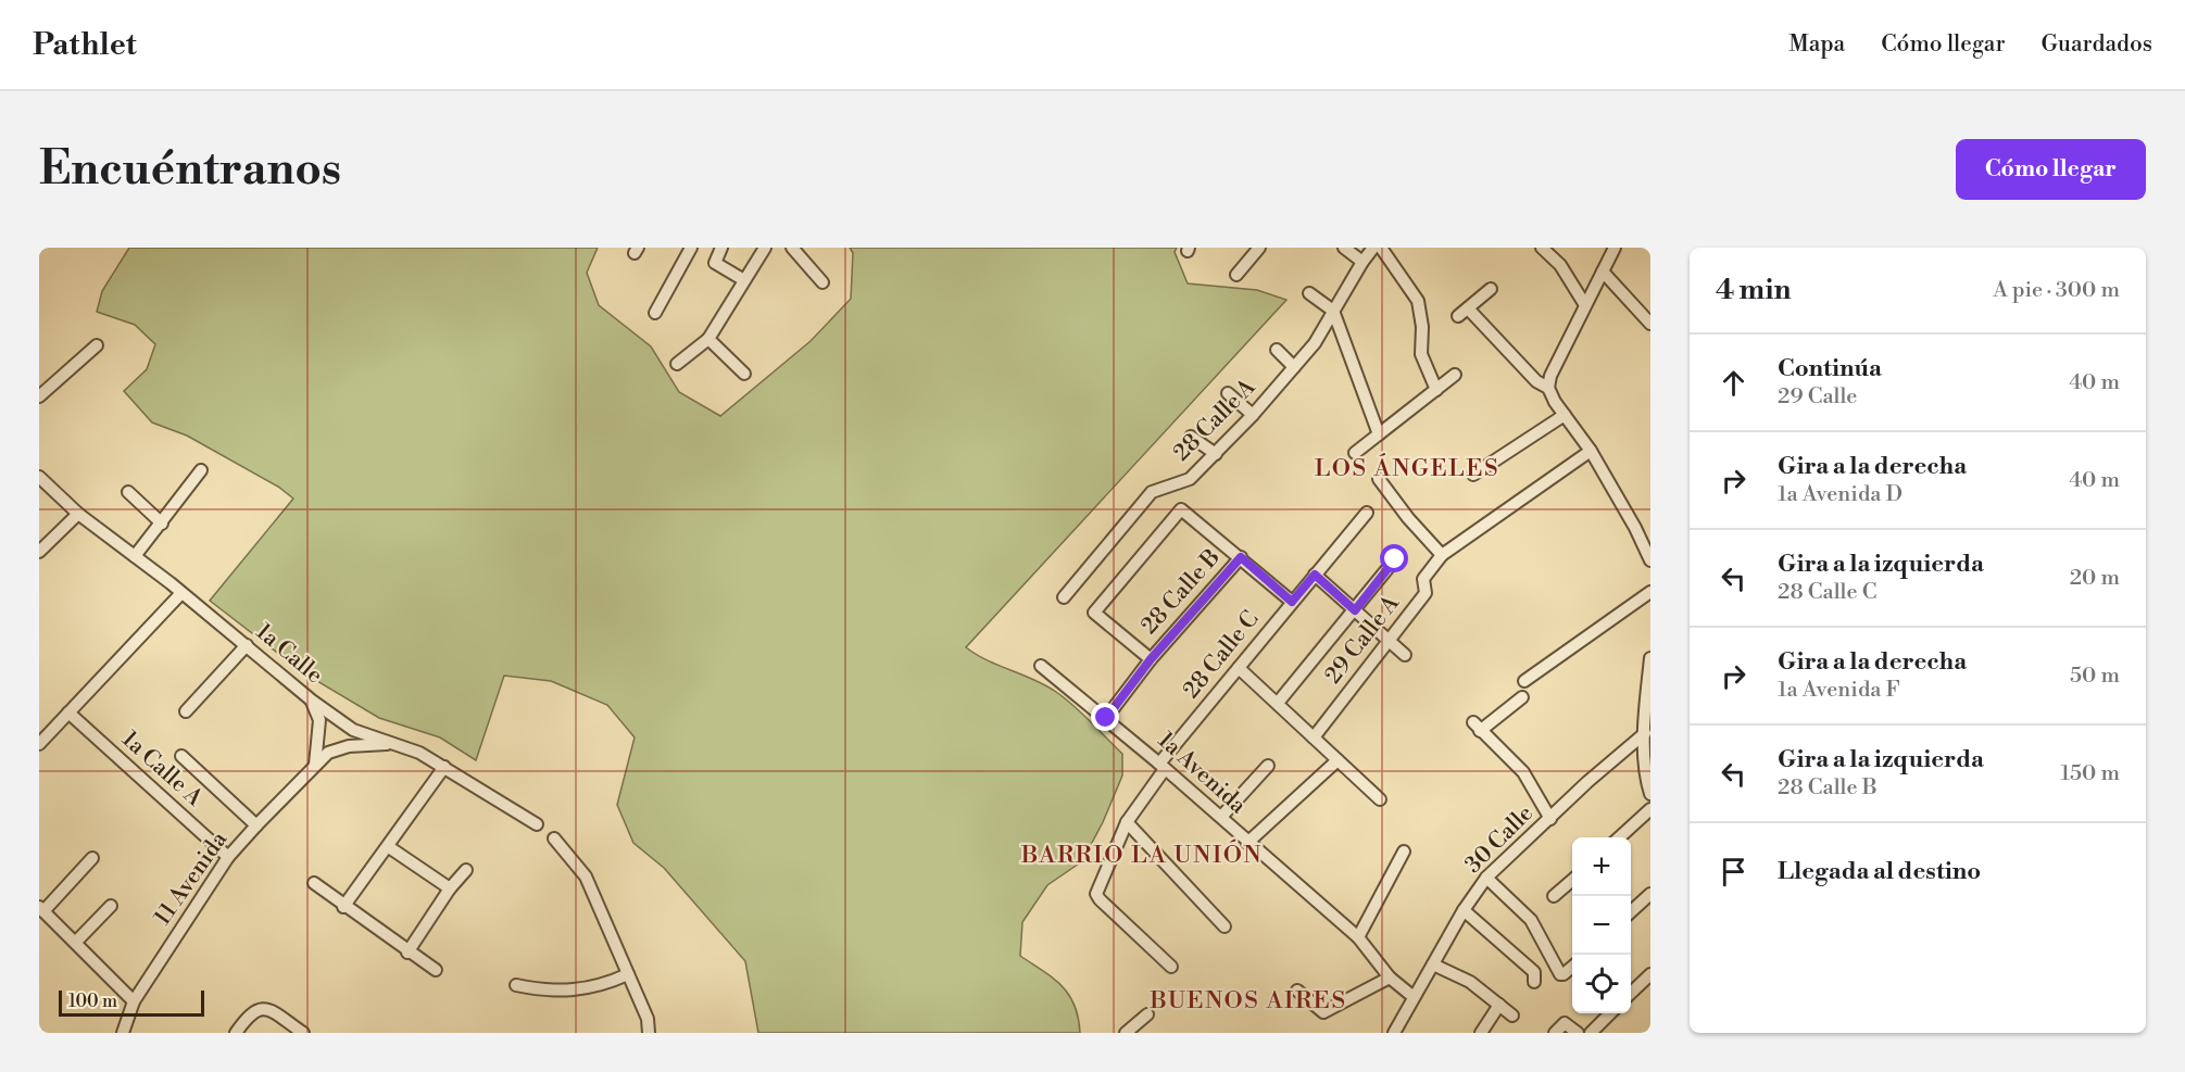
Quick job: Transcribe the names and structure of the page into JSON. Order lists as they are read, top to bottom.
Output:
{
  "streets": {
    "street": [
      "28 Calle A",
      "28 Calle B",
      "29 Calle A",
      "1a Calle",
      "28 Calle C",
      "1a Calle A",
      "1a Avenida",
      "30 Calle",
      "11 Avenida"
    ]
  },
  "crossings": [
    ["28 Calle B", "1a Avenida"],
    ["1a Calle", "11 Avenida"],
    ["28 Calle C", "1a Avenida"],
    ["1a Calle A", "11 Avenida"],
    ["1a Avenida", "30 Calle"]
  ],
  "districts": ["LOS ÁNGELES", "BARRIO LA UNIÓN", "BUENOS AIRES"],
  "scale_bar": "100 m",
  "page": {
    "header": "Pathlet",
    "nav": ["Mapa", "Cómo llegar", "Guardados"],
    "buttons": "Cómo llegar",
    "title": "Encuéntranos",
    "heading": ["4 min", "A pie · 300 m"],
    "list": [
      ["Continúa", "29 Calle", "40 m"],
      ["Gira a la derecha", "1a Avenida D", "40 m"],
      ["Gira a la izquierda", "28 Calle C", "20 m"],
      ["Gira a la derecha", "1a Avenida F", "50 m"],
      ["Gira a la izquierda", "28 Calle B", "150 m"],
      "Llegada al destino"
    ],
    "map_buttons": ["+", "−"],
    "scale": "100 m"
  }
}
